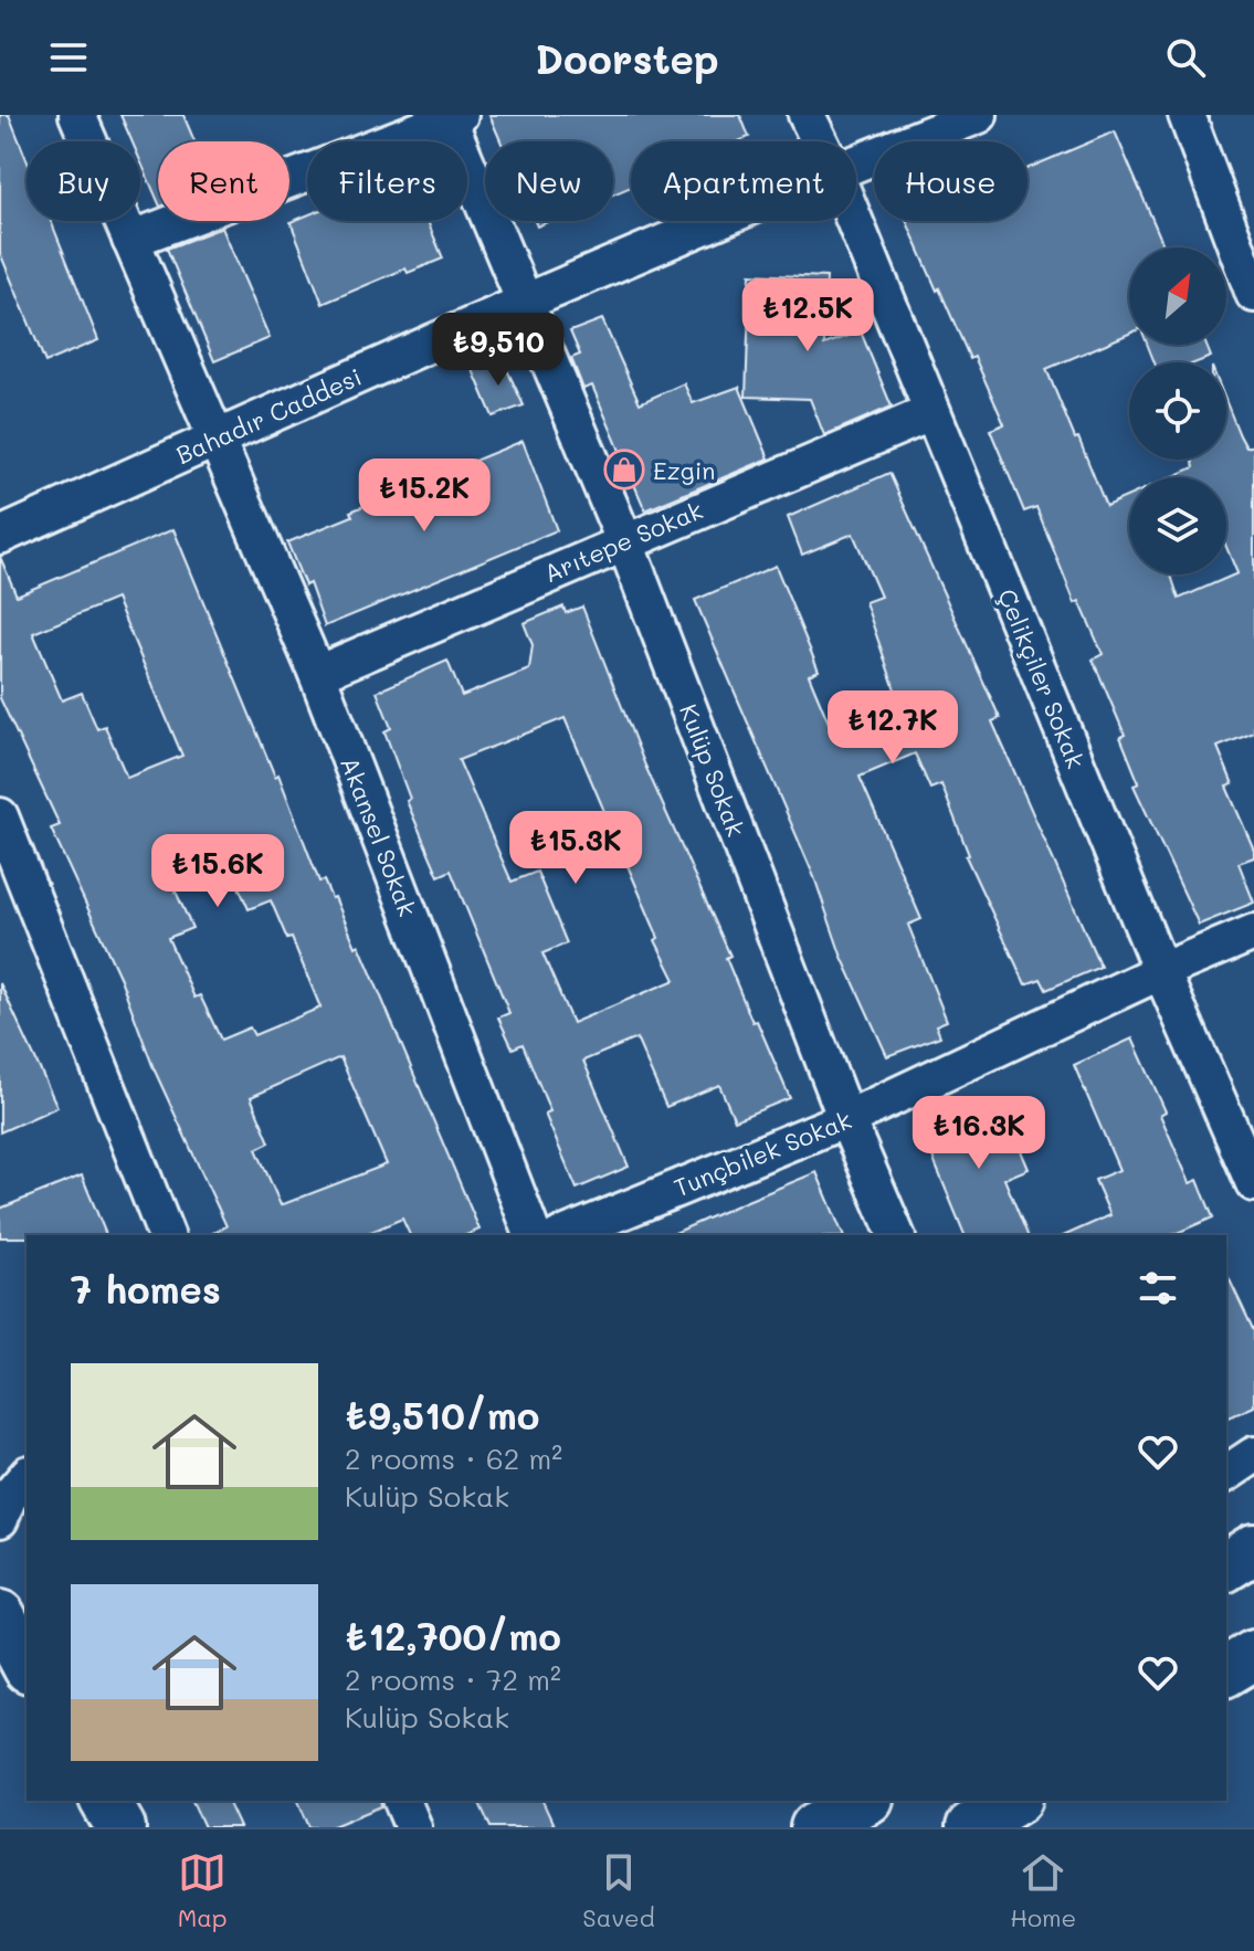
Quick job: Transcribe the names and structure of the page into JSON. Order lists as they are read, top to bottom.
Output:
{
  "streets": {
    "street": [
      "Bahadır Caddesi",
      "Arıtepe Sokak",
      "Çelikçiler Sokak",
      "Kulüp Sokak",
      "Akansel Sokak",
      "Tunçbilek Sokak"
    ]
  },
  "crossings": [
    ["Bahadır Caddesi", "Kulüp Sokak"],
    ["Bahadır Caddesi", "Akansel Sokak"],
    ["Arıtepe Sokak", "Çelikçiler Sokak"],
    ["Arıtepe Sokak", "Kulüp Sokak"],
    ["Arıtepe Sokak", "Akansel Sokak"],
    ["Çelikçiler Sokak", "Tunçbilek Sokak"],
    ["Kulüp Sokak", "Tunçbilek Sokak"]
  ],
  "places": {
    "shop": ["Ezgin"]
  },
  "north": "top right",
  "page": {
    "header": "Doorstep",
    "chip": [
      "Buy",
      "Rent",
      "Filters",
      "New",
      "Apartment",
      "House"
    ],
    "price": [
      "₺12.5K",
      "₺9,510",
      "₺15.2K",
      "₺12.7K",
      "₺15.3K",
      "₺15.6K",
      "₺16.3K"
    ],
    "heading": "7 homes",
    "list": [
      {
        "name": "₺9,510/mo",
        "note": "2 rooms · 62 m² · Kulüp Sokak"
      },
      {
        "name": "₺12,700/mo",
        "note": "2 rooms · 72 m² · Kulüp Sokak"
      }
    ],
    "tabs": ["Map", "Saved", "Home"]
  }
}
